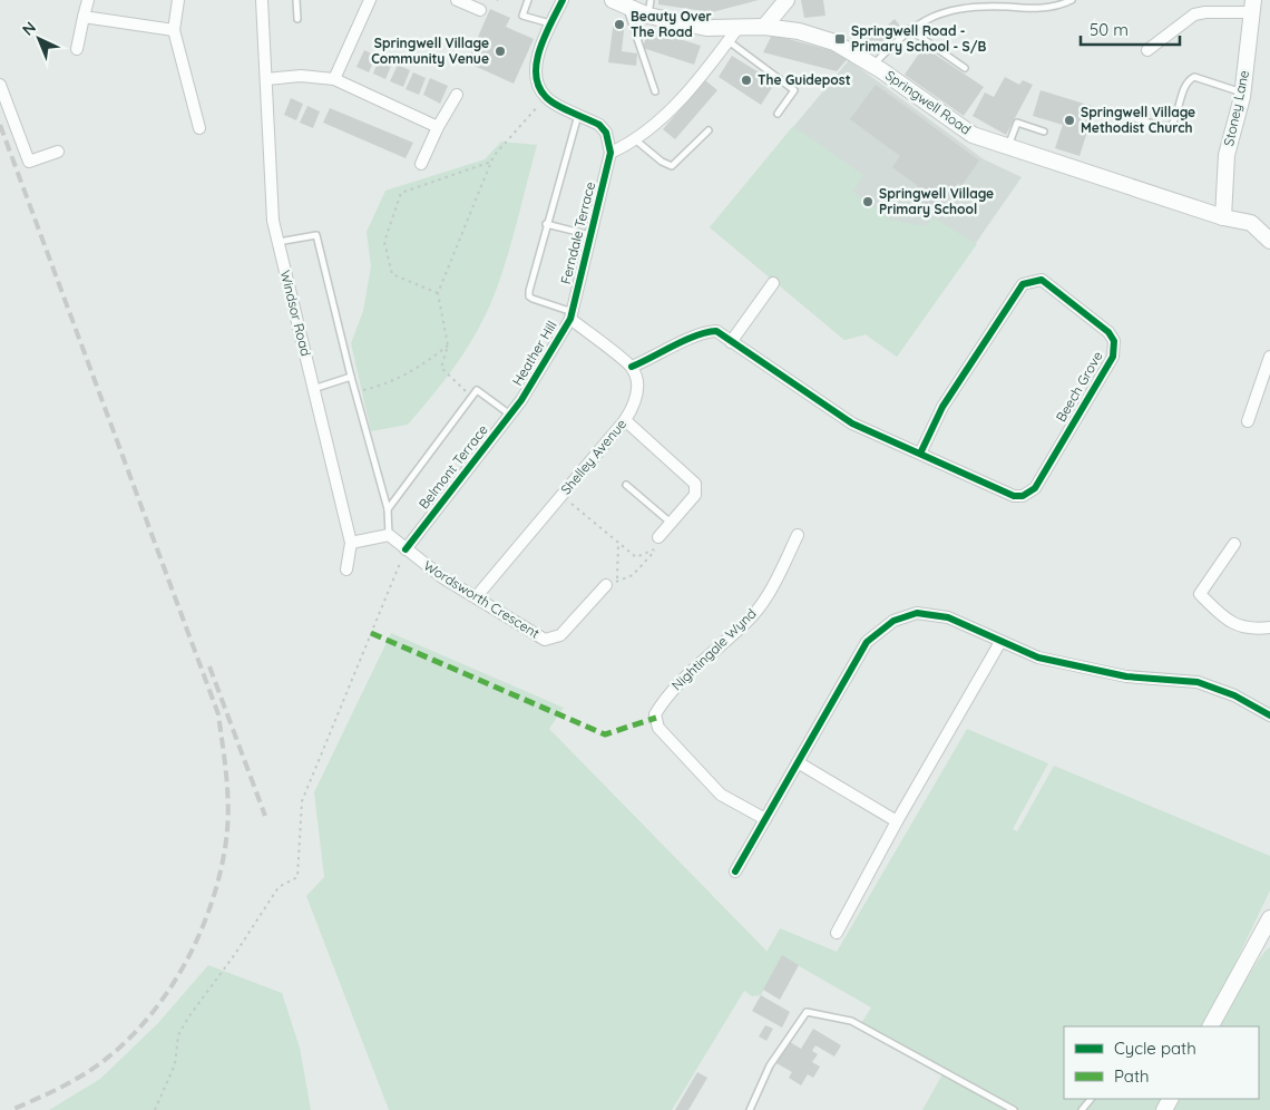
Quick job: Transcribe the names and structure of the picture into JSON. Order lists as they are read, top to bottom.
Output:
{
  "streets": {
    "main road": ["Springwell Road", "Stoney Lane"],
    "street": [
      "Ferndale Terrace",
      "Windsor Road",
      "Heather Hill",
      "Beech Grove",
      "Shelley Avenue",
      "Belmont Terrace",
      "Wordsworth Crescent",
      "Nightingale Wynd"
    ]
  },
  "crossings": [
    ["Springwell Road", "Stoney Lane"],
    ["Ferndale Terrace", "Heather Hill"],
    ["Heather Hill", "Belmont Terrace"],
    ["Beech Grove", "Shelley Avenue"],
    ["Shelley Avenue", "Wordsworth Crescent"],
    ["Belmont Terrace", "Wordsworth Crescent"]
  ],
  "places": {
    "other": [
      "Beauty Over The Road",
      "Springwell Village Community Venue",
      "The Guidepost",
      "Springwell Village Methodist Church",
      "Springwell Village Primary School"
    ],
    "transit": ["Springwell Road - Primary School - S/B"]
  },
  "legend": ["Cycle path", "Path"],
  "scale_bar": "50 m",
  "north": "top left"
}
